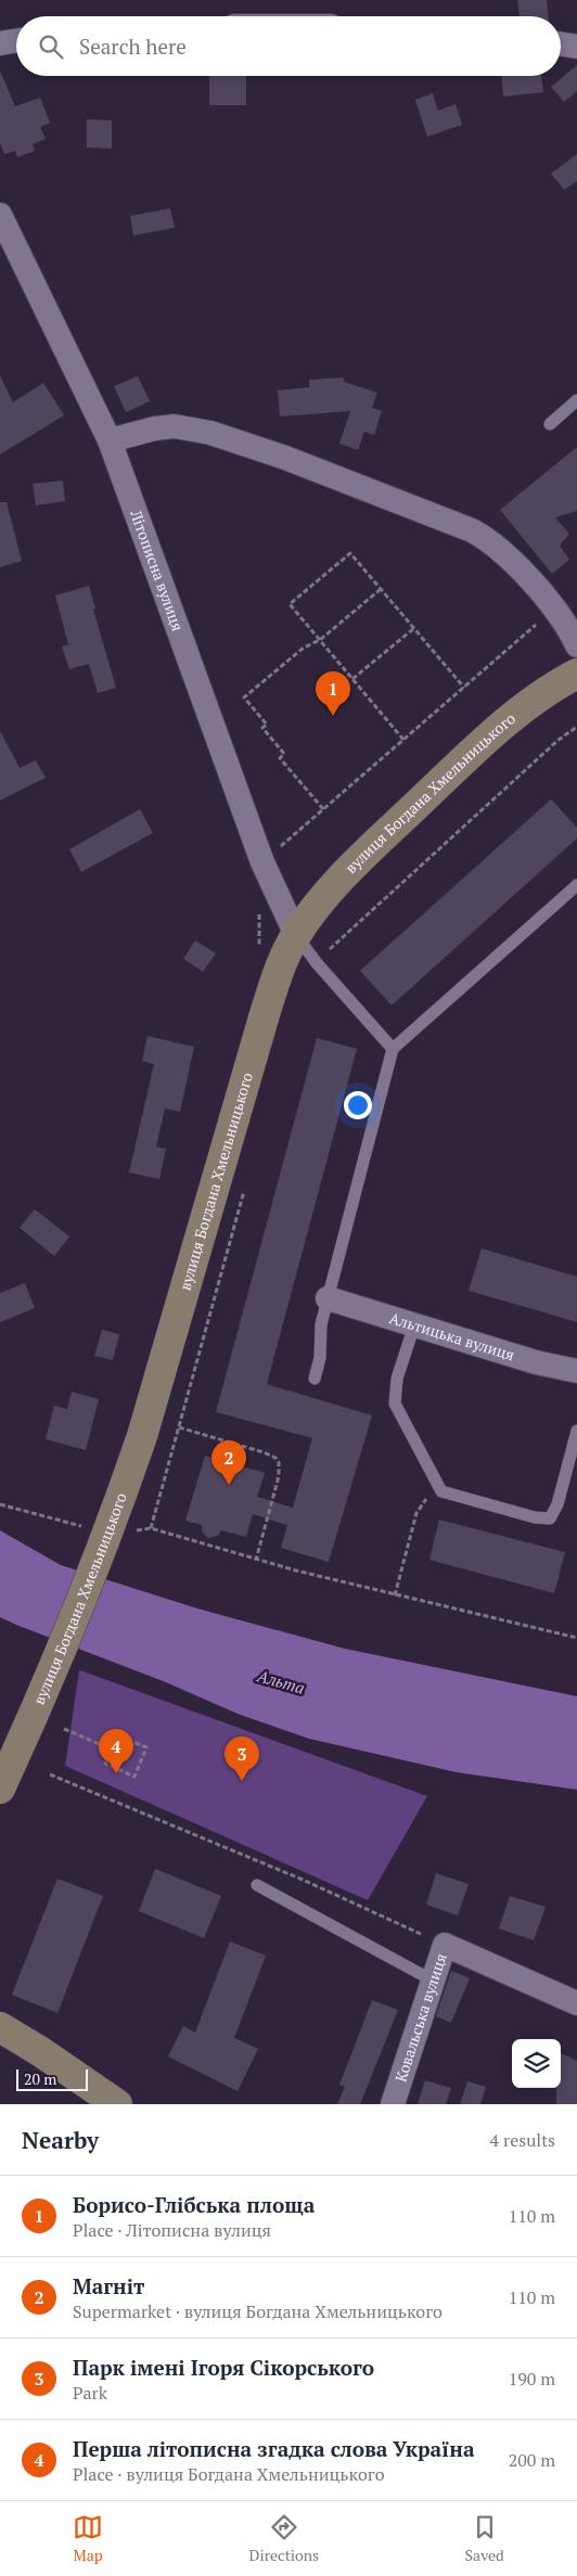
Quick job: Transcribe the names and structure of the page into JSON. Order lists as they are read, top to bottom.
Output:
{
  "streets": {
    "main road": ["вулиця Богдана Хмельницького"],
    "street": ["Літописна вулиця", "Альтицька вулиця", "Ковальська вулиця"]
  },
  "crossings": [
    ["Літописна вулиця", "вулиця Богдана Хмельницького"]
  ],
  "water": ["Альта"],
  "scale_bar": "20 m",
  "page": {
    "search": "Search here",
    "pins": [
      "1",
      "2",
      "4",
      "3"
    ],
    "scale": "20 m",
    "heading": ["Nearby", "4 results"],
    "list": [
      {
        "mark": "1",
        "name": "Борисо-Глібська площа",
        "note": "Place · Літописна вулиця",
        "value": "110 m"
      },
      {
        "mark": "2",
        "name": "Магніт",
        "note": "Supermarket · вулиця Богдана Хмельницького",
        "value": "110 m"
      },
      {
        "mark": "3",
        "name": "Парк імені Ігоря Сікорського",
        "note": "Park",
        "value": "190 m"
      },
      {
        "mark": "4",
        "name": "Перша літописна згадка слова Україна",
        "note": "Place · вулиця Богдана Хмельницького",
        "value": "200 m"
      }
    ],
    "nav": ["Map", "Directions", "Saved"]
  }
}
